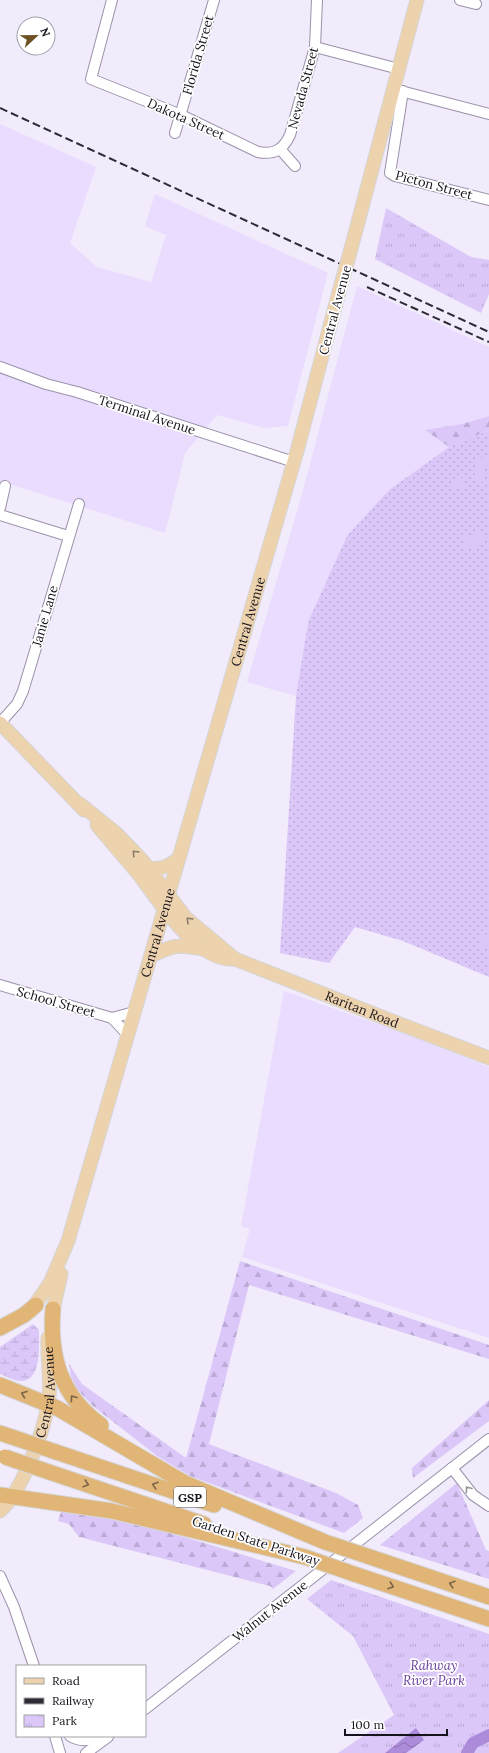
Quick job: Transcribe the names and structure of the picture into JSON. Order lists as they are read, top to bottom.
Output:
{
  "streets": {
    "highway": ["GSP", "Garden State Parkway"],
    "main road": ["Central Avenue", "Raritan Road"],
    "street": [
      "Florida Street",
      "Nevada Street",
      "Dakota Street",
      "Picton Street",
      "Terminal Avenue",
      "Janie Lane",
      "School Street",
      "Walnut Avenue"
    ]
  },
  "crossings": [
    ["Florida Street", "Dakota Street"],
    ["Nevada Street", "Dakota Street"],
    ["Picton Street", "Central Avenue"],
    ["Central Avenue", "Terminal Avenue"],
    ["Central Avenue", "School Street"],
    ["Central Avenue", "Raritan Road"],
    ["Janie Lane", "Raritan Road"]
  ],
  "parks": ["Rahway River Park"],
  "legend": ["Road", "Railway", "Park"],
  "scale_bar": "100 m",
  "north": "right"
}
